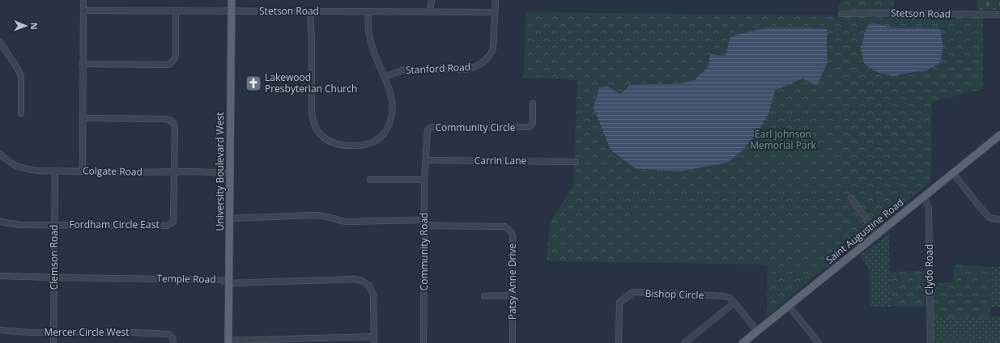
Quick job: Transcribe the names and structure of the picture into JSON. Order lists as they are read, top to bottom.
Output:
{
  "streets": {
    "main road": ["University Boulevard West", "Saint Augustine Road"],
    "street": [
      "Stetson Road",
      "Stanford Road",
      "Community Circle",
      "Carrin Lane",
      "Colgate Road",
      "Fordham Circle East",
      "Community Road",
      "Clemson Road",
      "Clydo Road",
      "Temple Road",
      "Patsy Anne Drive",
      "Bishop Circle",
      "Mercer Circle West"
    ]
  },
  "crossings": [
    ["Stetson Road", "Stanford Road"],
    ["Stetson Road", "University Boulevard West"],
    ["Community Circle", "Carrin Lane"],
    ["Community Circle", "Community Road"],
    ["Carrin Lane", "Community Road"],
    ["Colgate Road", "University Boulevard West"],
    ["Colgate Road", "Fordham Circle East"],
    ["Colgate Road", "Clemson Road"],
    ["University Boulevard West", "Temple Road"],
    ["University Boulevard West", "Patsy Anne Drive"],
    ["Fordham Circle East", "Clemson Road"],
    ["Saint Augustine Road", "Clydo Road"],
    ["Saint Augustine Road", "Bishop Circle"],
    ["Community Road", "Patsy Anne Drive"],
    ["Clemson Road", "Temple Road"],
    ["Clemson Road", "Mercer Circle West"]
  ],
  "parks": ["Earl Johnson Memorial Park"],
  "places": {
    "church": ["Lakewood Presbyterian Church"]
  },
  "north": "right"
}
